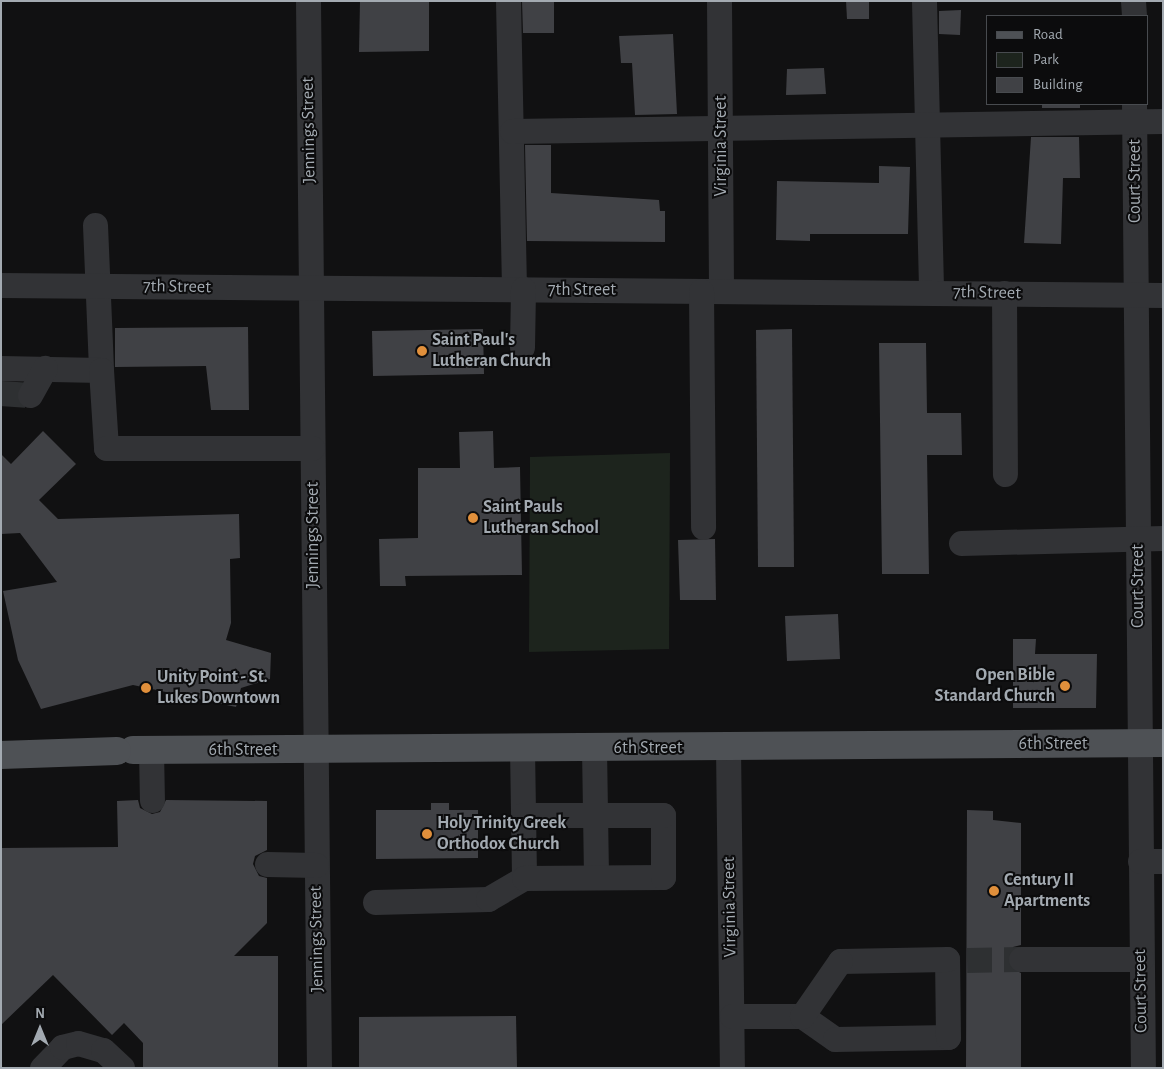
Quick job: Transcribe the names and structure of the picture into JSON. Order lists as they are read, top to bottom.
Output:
{
  "streets": {
    "main road": ["6th Street"],
    "street": [
      "Jennings Street",
      "Virginia Street",
      "Court Street",
      "7th Street"
    ]
  },
  "crossings": [
    ["Jennings Street", "7th Street"],
    ["Jennings Street", "6th Street"],
    ["Virginia Street", "7th Street"],
    ["Virginia Street", "6th Street"],
    ["Court Street", "7th Street"],
    ["Court Street", "6th Street"]
  ],
  "places": [
    "Saint Paul's Lutheran Church",
    "Saint Pauls Lutheran School",
    "Open Bible Standard Church",
    "Unity Point - St. Lukes Downtown",
    "Holy Trinity Greek Orthodox Church",
    "Century II Apartments"
  ],
  "legend": ["Road", "Park", "Building"],
  "north": "top"
}
